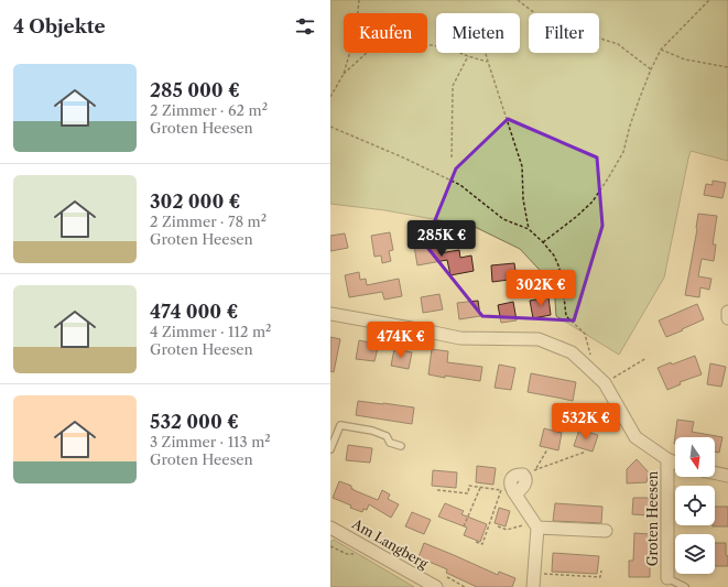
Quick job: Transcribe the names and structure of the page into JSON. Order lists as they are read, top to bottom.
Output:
{
  "streets": {
    "street": ["Groten Heesen", "Am Langberg"]
  },
  "north": "bottom",
  "page": {
    "heading": "4 Objekte",
    "chip": ["Kaufen", "Mieten", "Filter"],
    "list": [
      {
        "name": "285 000 €",
        "note": "2 Zimmer · 62 m² · Groten Heesen"
      },
      {
        "name": "302 000 €",
        "note": "2 Zimmer · 78 m² · Groten Heesen"
      },
      {
        "name": "474 000 €",
        "note": "4 Zimmer · 112 m² · Groten Heesen"
      },
      {
        "name": "532 000 €",
        "note": "3 Zimmer · 113 m² · Groten Heesen"
      }
    ],
    "price": [
      "285K €",
      "302K €",
      "474K €",
      "532K €"
    ]
  }
}
